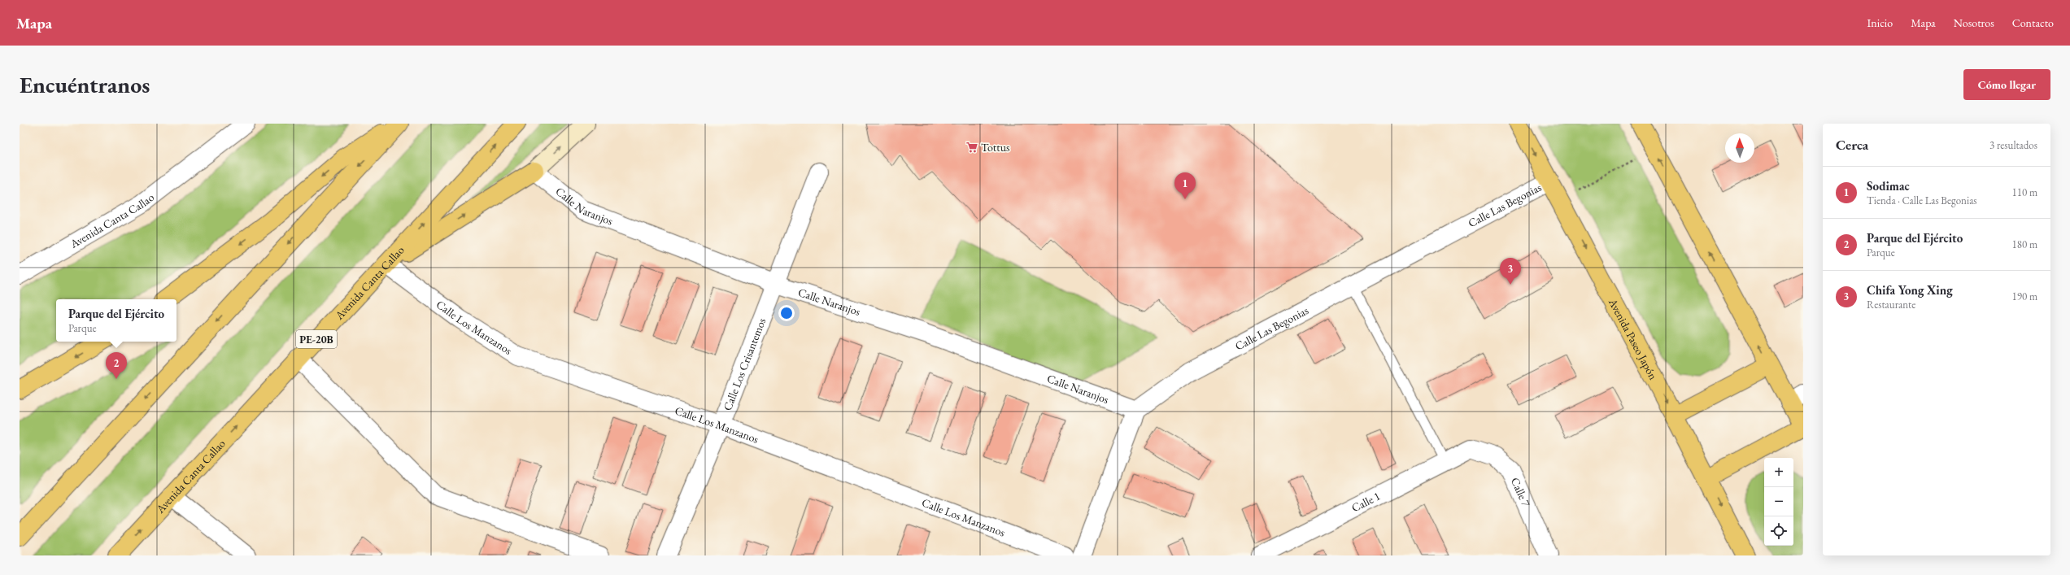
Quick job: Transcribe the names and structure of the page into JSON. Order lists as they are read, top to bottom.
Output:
{
  "streets": {
    "main road": ["Avenida Canta Callao", "PE-20B", "Avenida Paseo Japón"],
    "street": [
      "Calle Naranjos",
      "Calle Las Begonias",
      "Calle Los Manzanos",
      "Calle Los Crisantemos",
      "Calle 7",
      "Calle 1"
    ]
  },
  "crossings": [
    ["Calle Naranjos", "Calle Las Begonias"],
    ["Calle Naranjos", "Calle Los Crisantemos"],
    ["Calle Las Begonias", "Avenida Paseo Japón"],
    ["Avenida Canta Callao", "Calle Los Manzanos"],
    ["Calle Los Manzanos", "Calle Los Crisantemos"],
    ["Calle 7", "Calle 1"]
  ],
  "one_way": ["Avenida Canta Callao"],
  "places": {
    "supermarket": ["Tottus"]
  },
  "north": "top",
  "page": {
    "header": "Mapa",
    "nav": [
      "Inicio",
      "Mapa",
      "Nosotros",
      "Contacto"
    ],
    "buttons": "Cómo llegar",
    "title": "Encuéntranos",
    "heading": ["Cerca", "3 resultados"],
    "list": [
      {
        "mark": "1",
        "name": "Sodimac",
        "note": "Tienda · Calle Las Begonias",
        "value": "110 m"
      },
      {
        "mark": "2",
        "name": "Parque del Ejército",
        "note": "Parque",
        "value": "180 m"
      },
      {
        "mark": "3",
        "name": "Chifa Yong Xing",
        "note": "Restaurante",
        "value": "190 m"
      }
    ],
    "pins": ["1", "3", "2"],
    "popup": ["Parque del Ejército", "Parque"],
    "map_buttons": ["+", "−"]
  }
}
